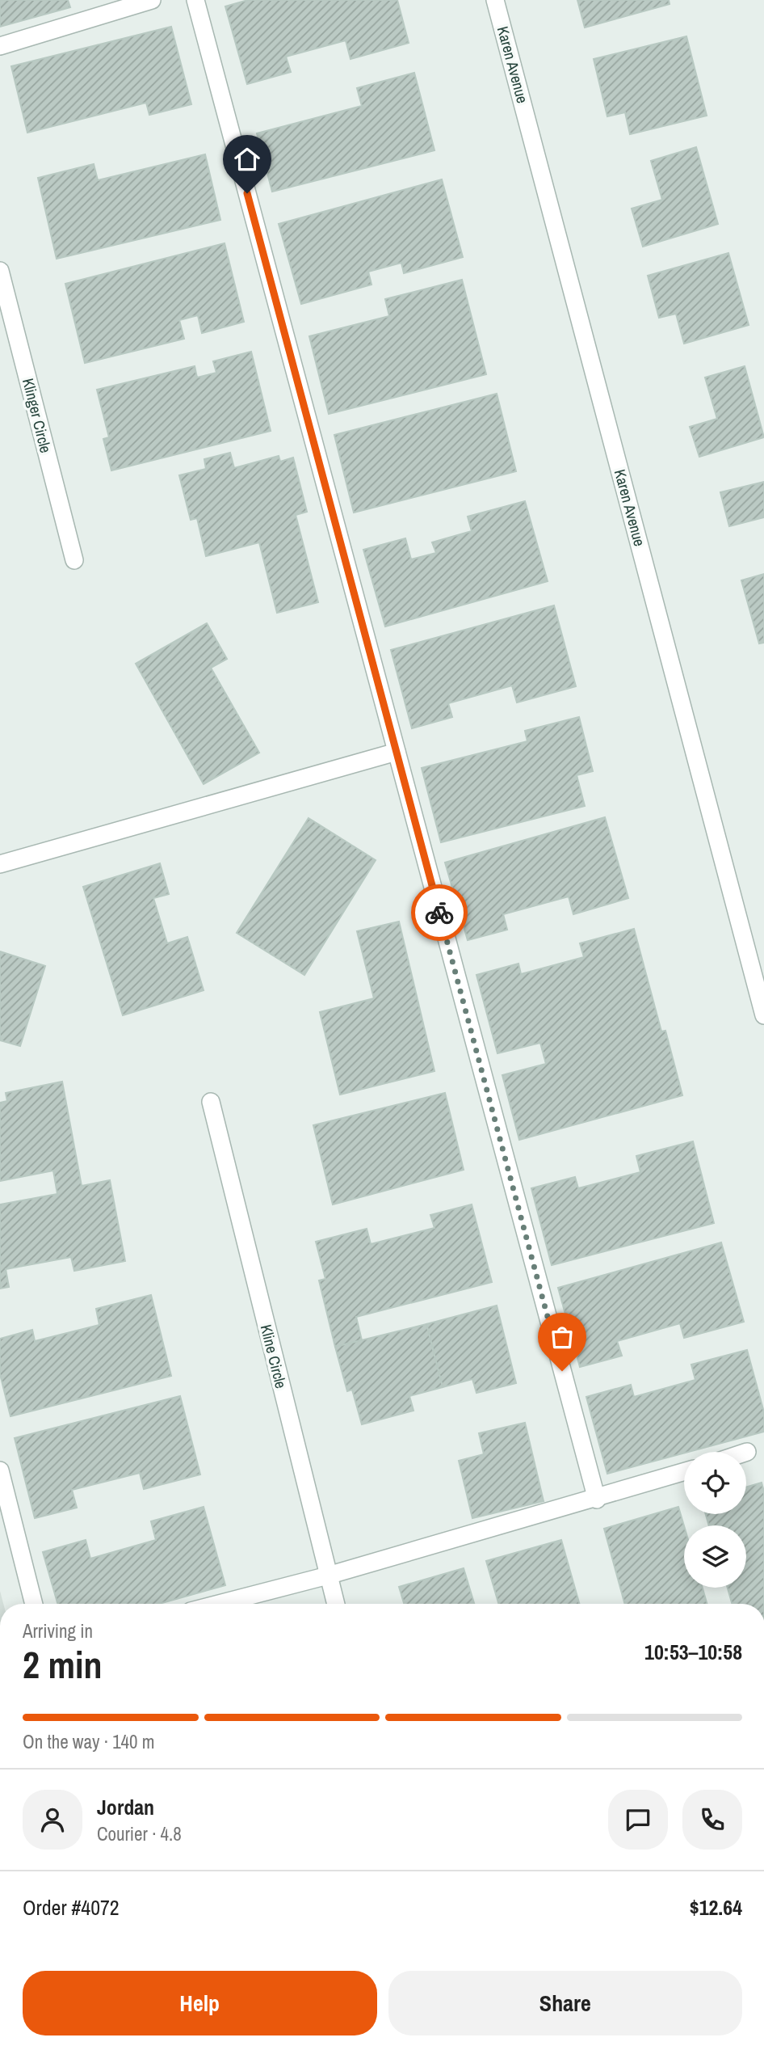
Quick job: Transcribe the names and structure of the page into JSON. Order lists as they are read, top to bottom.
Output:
{
  "streets": {
    "street": ["Karen Avenue", "Klinger Circle", "Kline Circle"]
  },
  "page": {
    "heading": ["2 min", "Arriving in", "10:53–10:58"],
    "panel": [
      "Jordan",
      "Courier · 4.8",
      "Order #4072",
      "$12.64"
    ],
    "bar": "On the way · 140 m",
    "buttons": ["Help", "Share"]
  }
}
